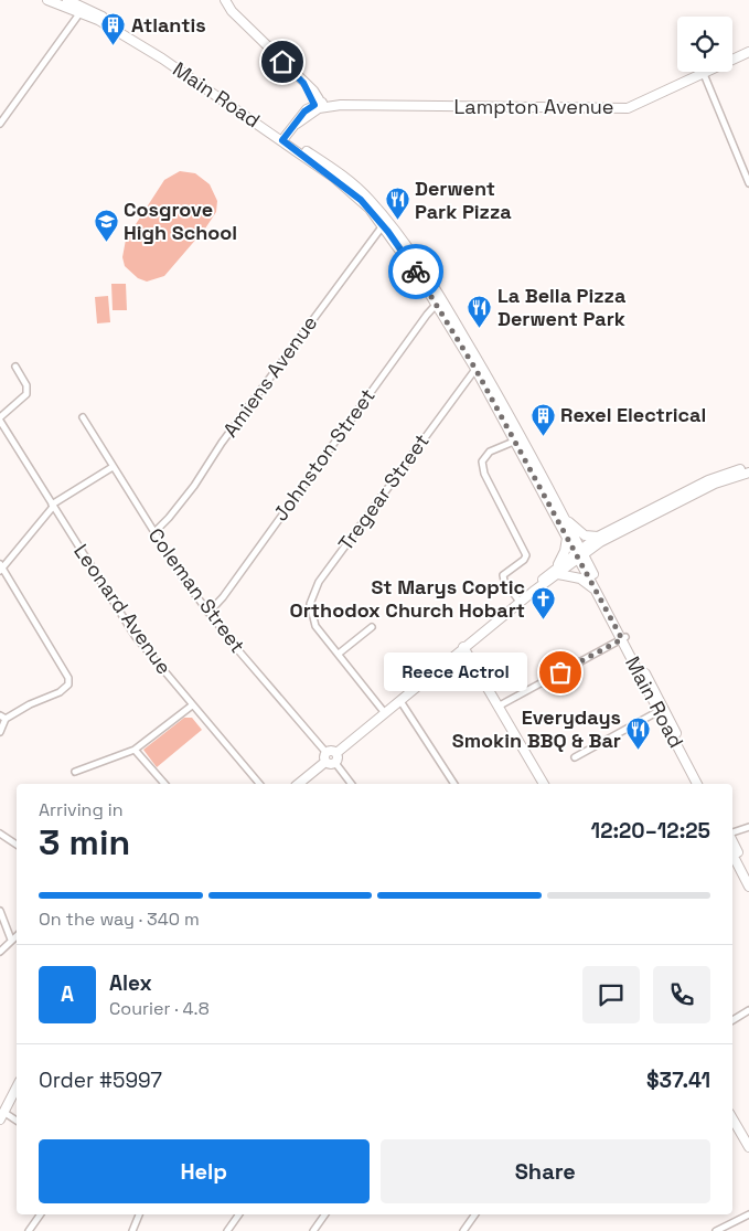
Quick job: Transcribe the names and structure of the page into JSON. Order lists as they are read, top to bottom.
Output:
{
  "streets": {
    "street": [
      "Main Road",
      "Lampton Avenue",
      "Amiens Avenue",
      "Johnston Street",
      "Tregear Street",
      "Coleman Street",
      "Leonard Avenue"
    ]
  },
  "crossings": [
    ["Main Road", "Amiens Avenue"],
    ["Main Road", "Johnston Street"],
    ["Main Road", "Tregear Street"],
    ["Amiens Avenue", "Coleman Street"],
    ["Johnston Street", "Coleman Street"]
  ],
  "places": {
    "building": ["Atlantis", "Rexel Electrical"],
    "restaurant": ["Derwent Park Pizza", "La Bella Pizza Derwent Park", "Everydays Smokin BBQ & Bar"],
    "school or university": ["Cosgrove High School"],
    "church": ["St Marys Coptic Orthodox Church Hobart"],
    "other": ["Reece Actrol"]
  },
  "page": {
    "bubble": "Reece Actrol",
    "heading": ["3 min", "Arriving in", "12:20–12:25"],
    "panel": [
      "Alex",
      "Courier · 4.8",
      "Order #5997",
      "$37.41"
    ],
    "bar": "On the way · 340 m",
    "round": "A",
    "buttons": ["Help", "Share"]
  }
}
